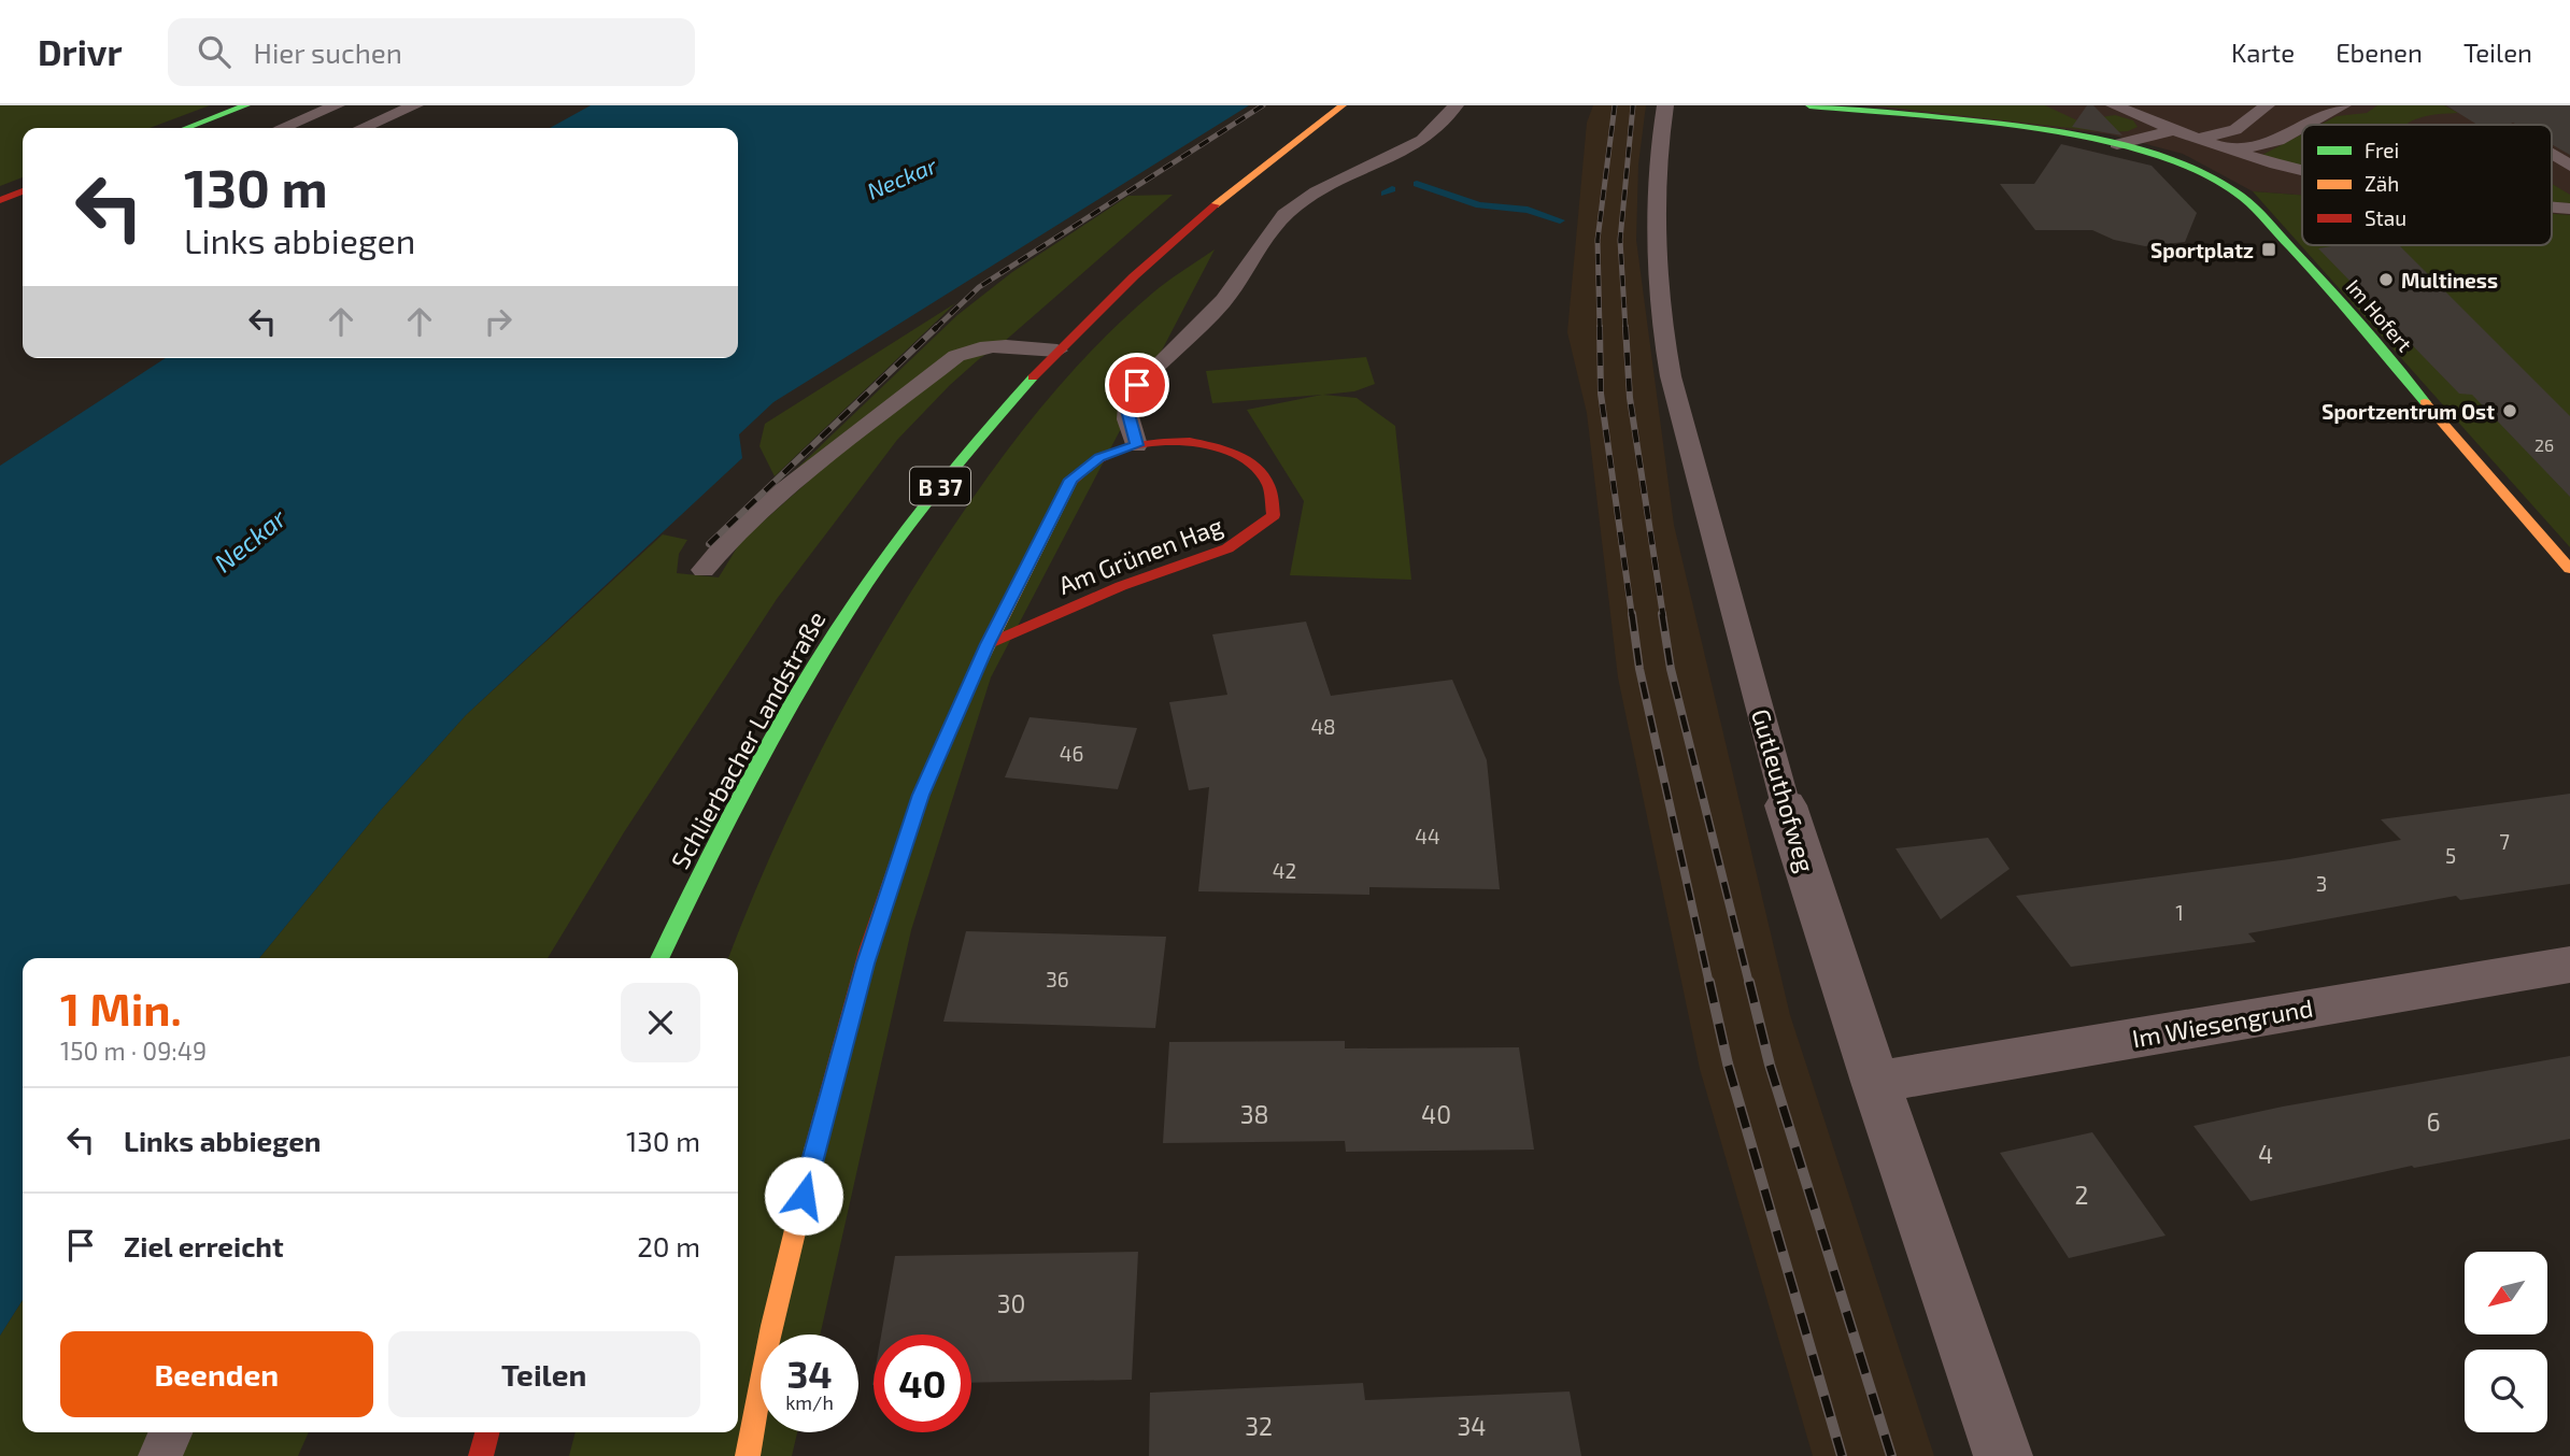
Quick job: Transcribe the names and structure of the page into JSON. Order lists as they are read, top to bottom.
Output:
{
  "streets": {
    "street": [
      "Im Hofert",
      "B 37",
      "Am Grünen Hag",
      "Schlierbacher Landstraße",
      "Gutleuthofweg",
      "Im Wiesengrund"
    ]
  },
  "crossings": [
    ["Gutleuthofweg", "Im Wiesengrund"]
  ],
  "water": ["Neckar"],
  "places": {
    "transit": ["Sportplatz"],
    "other": ["Multiness", "Sportzentrum Ost"]
  },
  "house_numbers": [
    "26",
    "48",
    "46",
    "44",
    "7",
    "5",
    "42",
    "3",
    "1",
    "36",
    "38",
    "40",
    "6",
    "4",
    "2",
    "30",
    "32",
    "34"
  ],
  "legend": ["Frei", "Zäh", "Stau"],
  "north": "bottom left",
  "page": {
    "header": "Drivr",
    "search": "Hier suchen",
    "nav": ["Karte", "Ebenen", "Teilen"],
    "turn": ["130 m", "Links abbiegen"],
    "heading": ["1 Min.", "150 m · 09:49"],
    "list": [
      {
        "name": "Links abbiegen",
        "value": "130 m"
      },
      {
        "name": "Ziel erreicht",
        "value": "20 m"
      }
    ],
    "buttons": ["Beenden", "Teilen"],
    "speed": "34 km/h",
    "limit": "40"
  }
}
